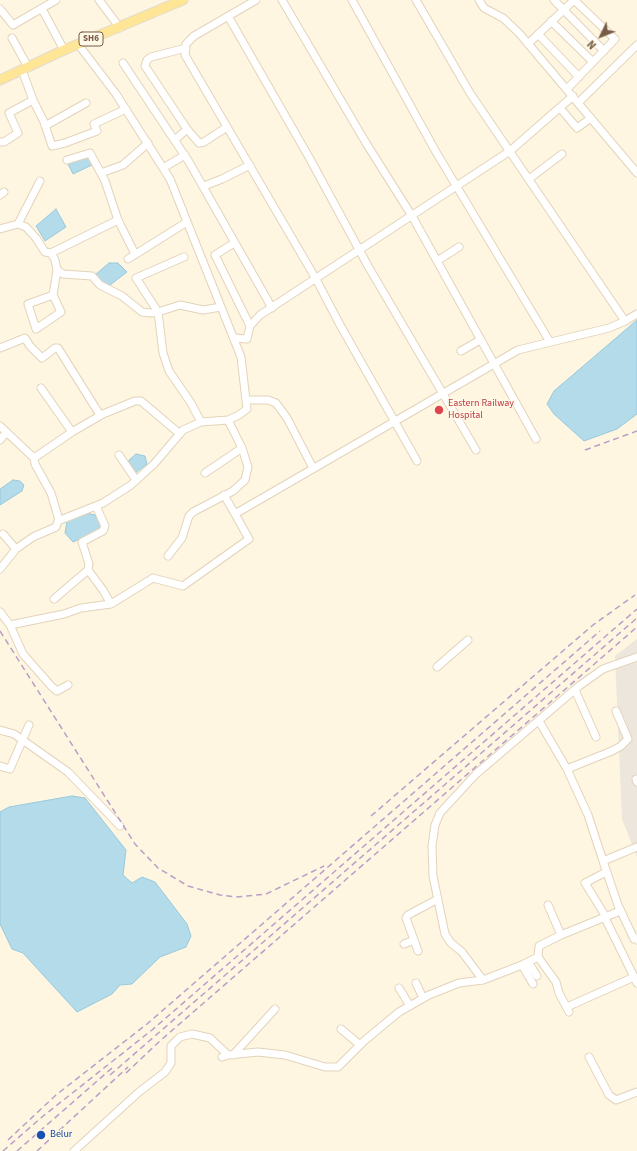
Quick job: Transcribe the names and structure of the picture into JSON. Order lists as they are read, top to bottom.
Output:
{
  "streets": {
    "main road": ["SH6"]
  },
  "places": ["Eastern Railway Hospital", "Belur"],
  "north": "bottom left"
}
